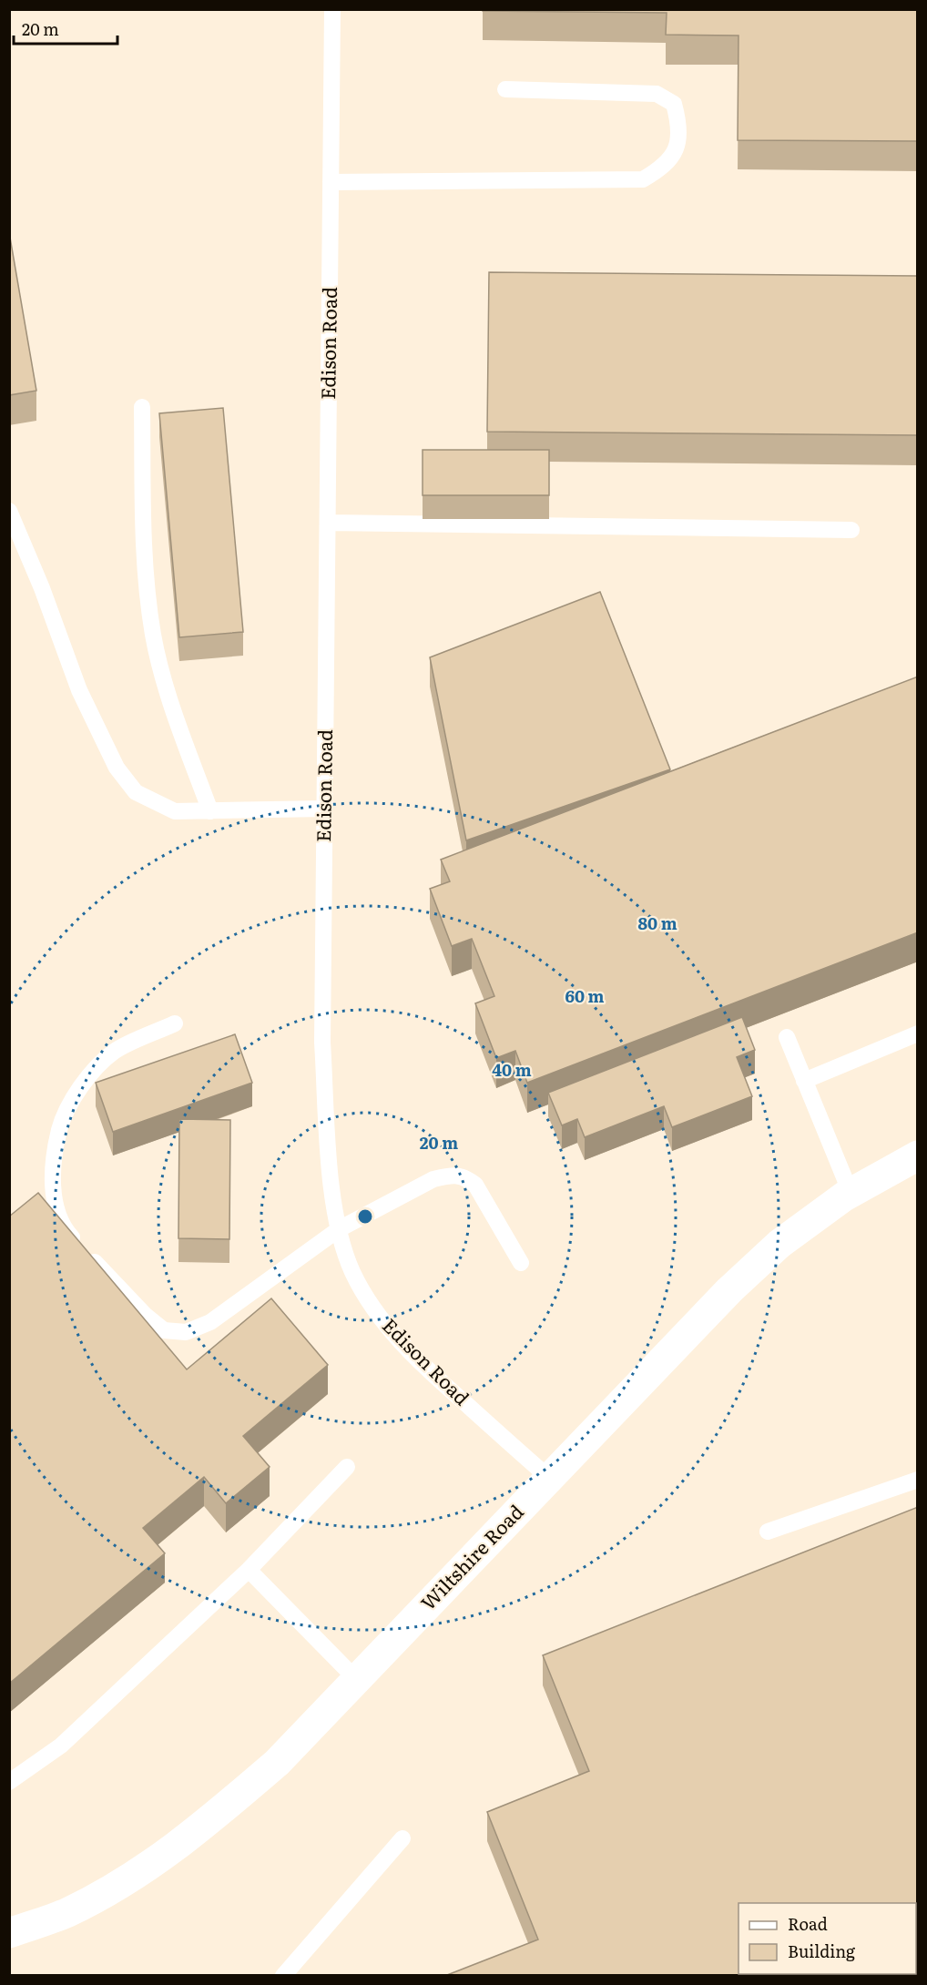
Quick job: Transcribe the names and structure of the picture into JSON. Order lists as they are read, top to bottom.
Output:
{
  "streets": {
    "street": ["Wiltshire Road"],
    "lane": ["Edison Road"]
  },
  "crossings": [
    ["Edison Road", "Wiltshire Road"]
  ],
  "legend": ["Road", "Building"],
  "scale_bar": "20 m",
  "rings": [
    "80 m",
    "60 m",
    "40 m",
    "20 m"
  ]
}
